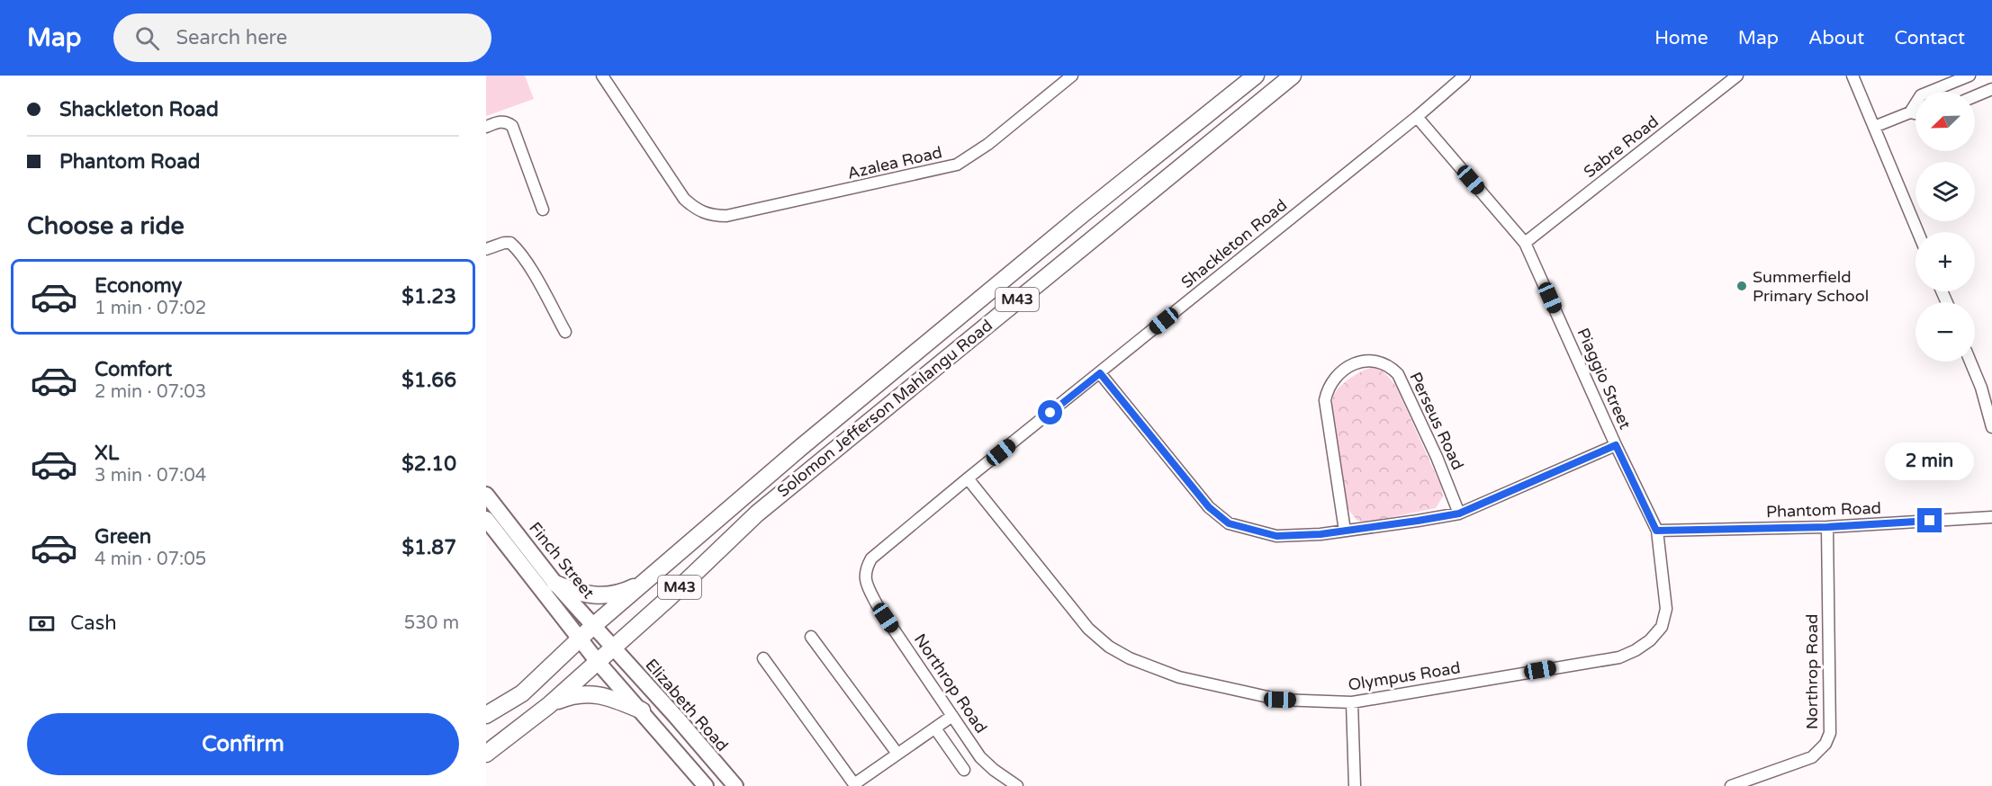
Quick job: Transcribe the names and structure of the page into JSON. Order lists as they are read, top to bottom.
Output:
{
  "streets": {
    "main road": ["M43", "Solomon Jefferson Mahlangu Road"],
    "street": [
      "Sabre Road",
      "Azalea Road",
      "Shackleton Road",
      "Piaggio Street",
      "Perseus Road",
      "Phantom Road",
      "Finch Street",
      "Northrop Road",
      "Olympus Road",
      "Elizabeth Road"
    ]
  },
  "crossings": [
    ["Sabre Road", "Piaggio Street"],
    ["Shackleton Road", "Piaggio Street"],
    ["Shackleton Road", "Northrop Road"],
    ["Shackleton Road", "Olympus Road"],
    ["Piaggio Street", "Phantom Road"],
    ["Piaggio Street", "Olympus Road"],
    ["Solomon Jefferson Mahlangu Road", "Finch Street"],
    ["Solomon Jefferson Mahlangu Road", "Elizabeth Road"],
    ["Phantom Road", "Northrop Road"],
    ["Phantom Road", "Olympus Road"],
    ["Finch Street", "Elizabeth Road"]
  ],
  "places": ["Summerfield Primary School"],
  "north": "bottom left",
  "page": {
    "header": "Map",
    "search": "Search here",
    "nav": [
      "Home",
      "Map",
      "About",
      "Contact"
    ],
    "banner": ["Shackleton Road", "Phantom Road"],
    "map_buttons": ["+", "−"],
    "heading": "Choose a ride",
    "list": [
      {
        "name": "Economy",
        "note": "1 min · 07:02",
        "value": "$1.23"
      },
      {
        "name": "Comfort",
        "note": "2 min · 07:03",
        "value": "$1.66"
      },
      {
        "name": "XL",
        "note": "3 min · 07:04",
        "value": "$2.10"
      },
      {
        "name": "Green",
        "note": "4 min · 07:05",
        "value": "$1.87"
      }
    ],
    "bubble": "2 min",
    "pay": ["Cash", "530 m"],
    "buttons": "Confirm"
  }
}
